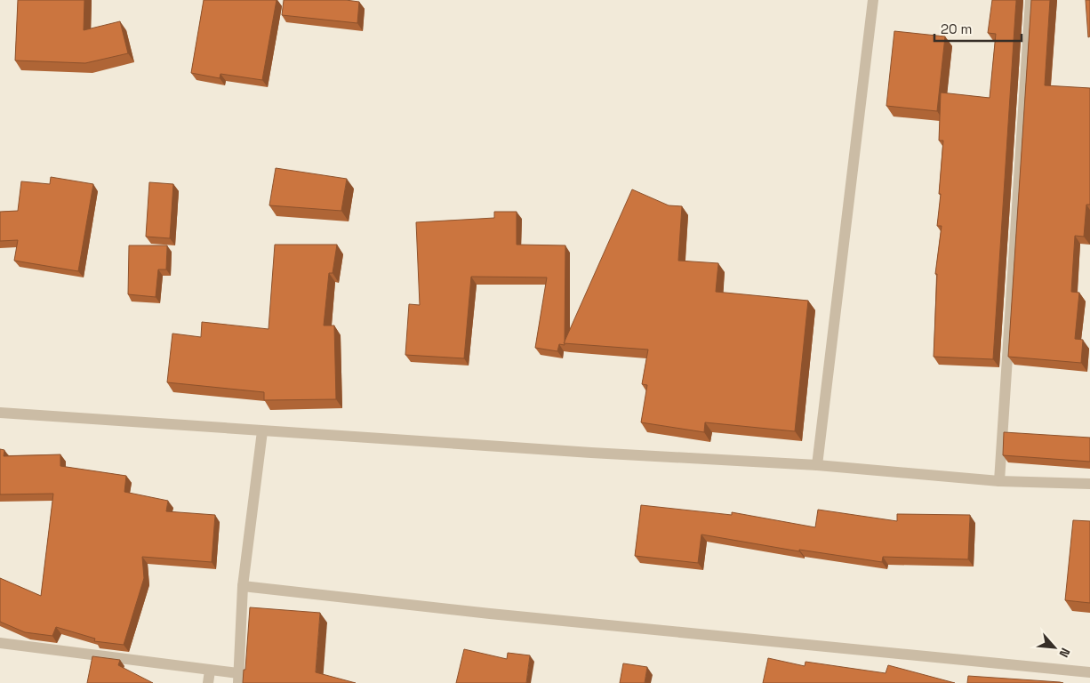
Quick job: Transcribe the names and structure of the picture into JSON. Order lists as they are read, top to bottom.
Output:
{
  "scale_bar": "20 m",
  "north": "bottom right"
}
